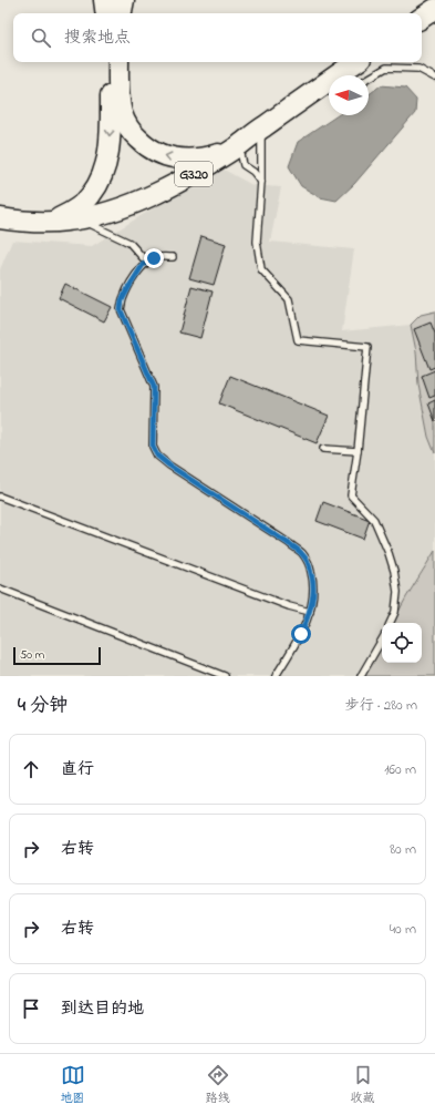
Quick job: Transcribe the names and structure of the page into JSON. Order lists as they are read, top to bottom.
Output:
{
  "streets": {
    "highway": ["G320"]
  },
  "scale_bar": "50 m",
  "north": "left",
  "page": {
    "search": "搜索地点",
    "scale": "50 m",
    "heading": ["4 分钟", "步行 · 280 m"],
    "list": [
      ["直行", "160 m"],
      ["右转", "80 m"],
      ["右转", "40 m"],
      "到达目的地"
    ],
    "nav": ["地图", "路线", "收藏"]
  }
}
